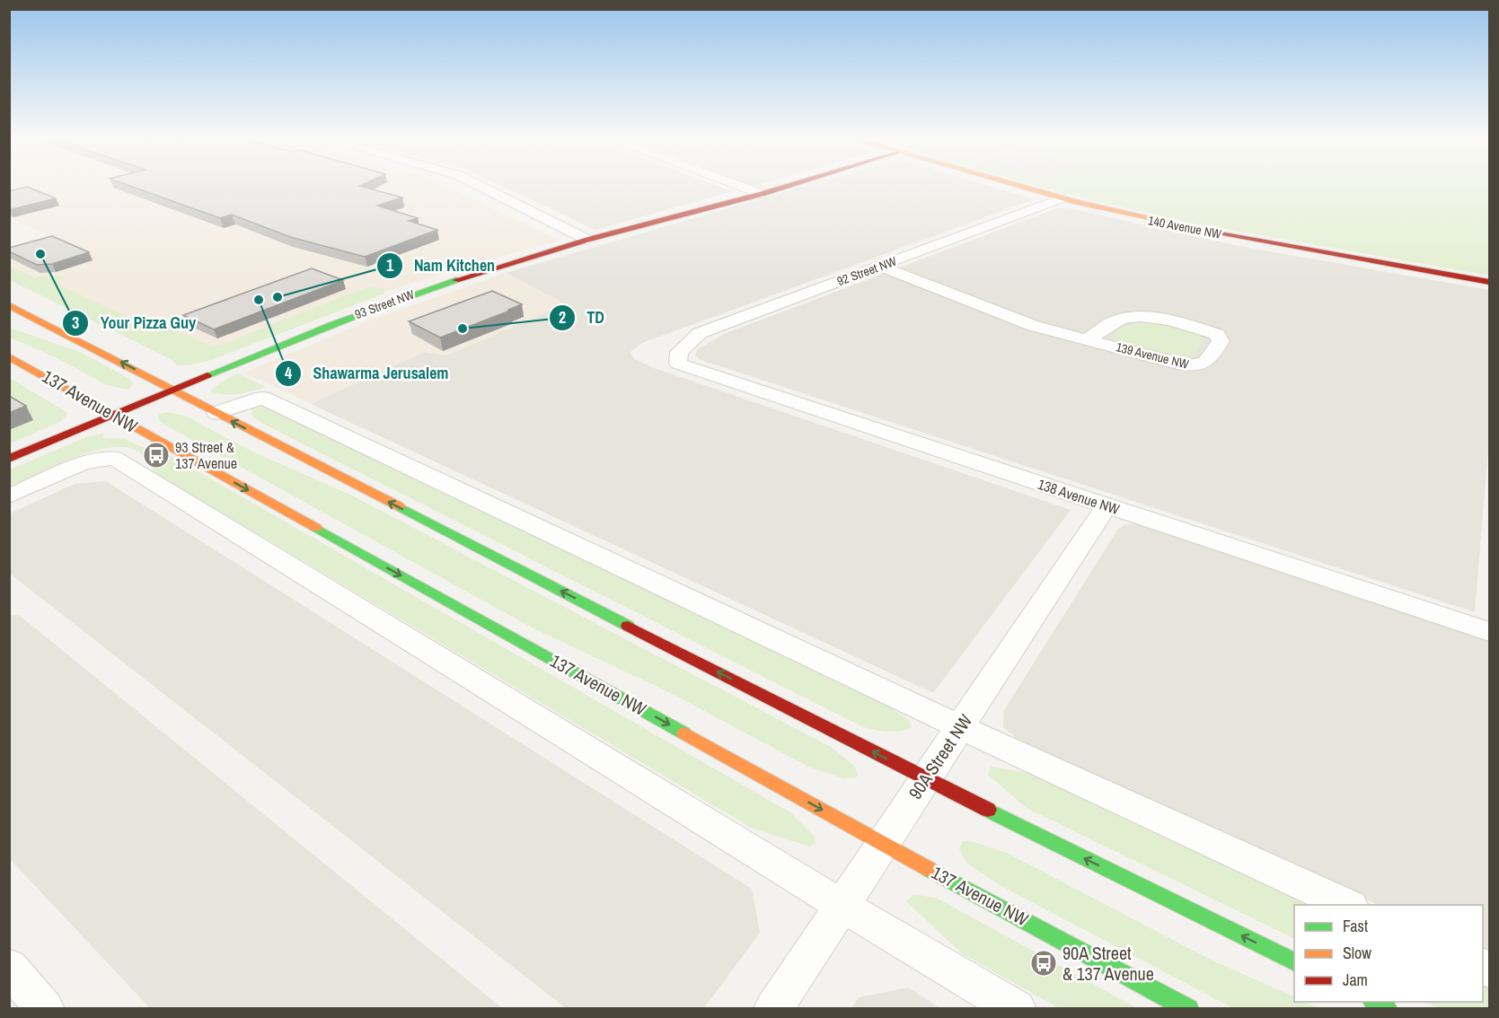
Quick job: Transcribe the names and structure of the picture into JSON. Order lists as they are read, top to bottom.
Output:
{
  "streets": {
    "main road": ["140 Avenue NW", "93 Street NW", "137 Avenue NW"],
    "street": [
      "92 Street NW",
      "139 Avenue NW",
      "138 Avenue NW",
      "90A Street NW"
    ]
  },
  "crossings": [
    ["140 Avenue NW", "92 Street NW"],
    ["92 Street NW", "139 Avenue NW"],
    ["92 Street NW", "138 Avenue NW"],
    ["93 Street NW", "137 Avenue NW"],
    ["137 Avenue NW", "90A Street NW"],
    ["138 Avenue NW", "90A Street NW"]
  ],
  "places": {
    "other": [
      "Your Pizza Guy",
      "Nam Kitchen",
      "Shawarma Jerusalem",
      "TD"
    ],
    "bus stop": ["93 Street & 137 Avenue", "90A Street & 137 Avenue"]
  },
  "legend": ["Fast", "Slow", "Jam"]
}
